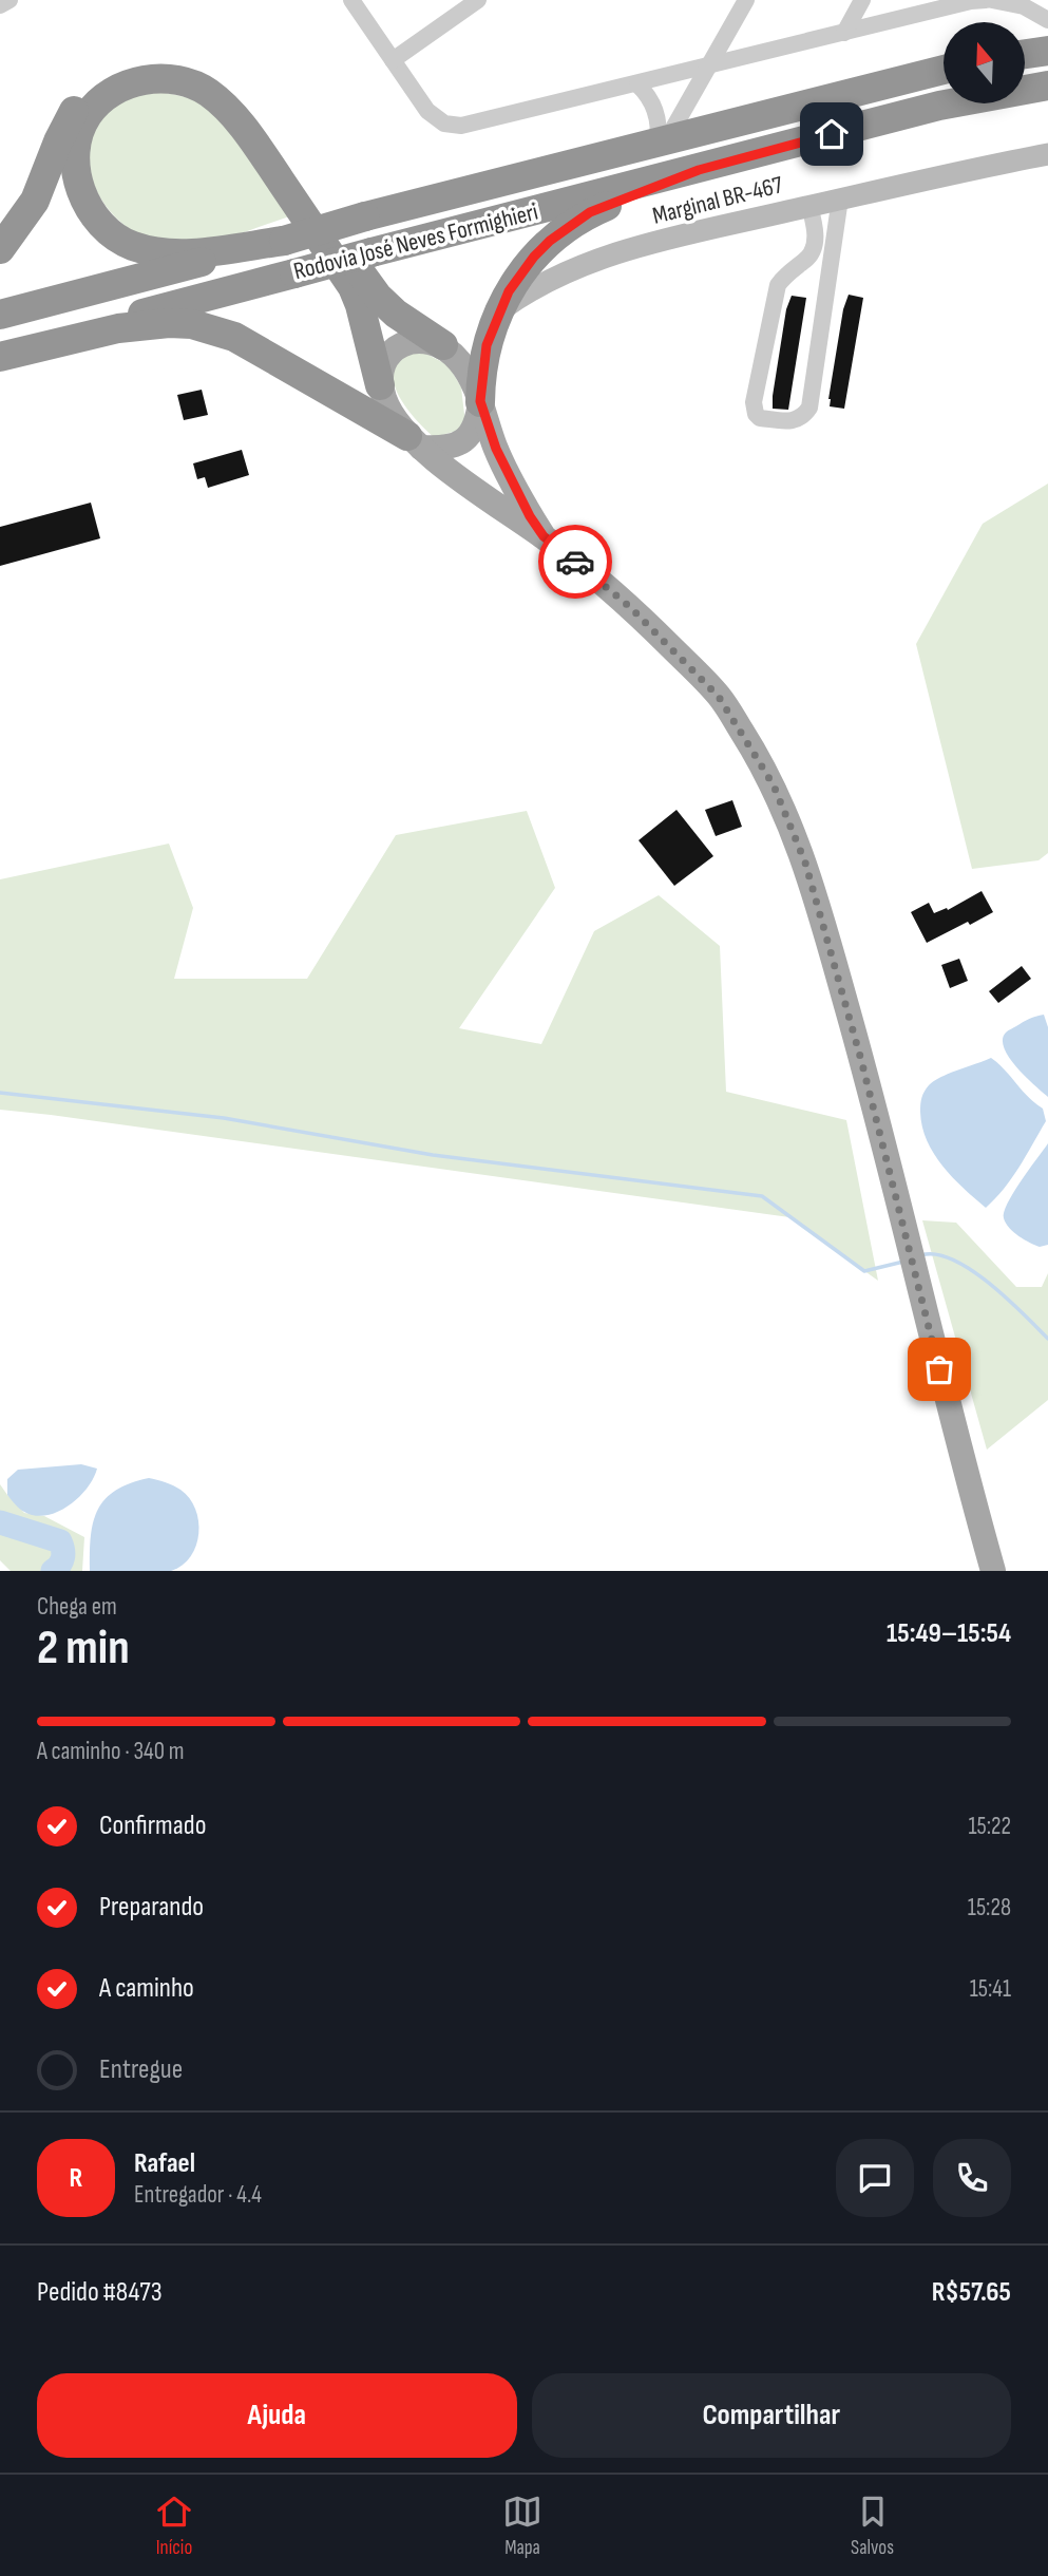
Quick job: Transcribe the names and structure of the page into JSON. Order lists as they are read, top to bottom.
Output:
{
  "streets": {
    "highway": ["Rodovia José Neves Formighieri"],
    "main road": ["Marginal BR-467"]
  },
  "north": "top",
  "page": {
    "heading": ["2 min", "Chega em", "15:49–15:54"],
    "panel": [
      "Rafael",
      "Entregador · 4.4",
      "Pedido #8473",
      "R$57.65"
    ],
    "bar": "A caminho · 340 m",
    "list": [
      ["Confirmado", "15:22"],
      ["Preparando", "15:28"],
      ["A caminho", "15:41"],
      "Entregue"
    ],
    "round": "R",
    "buttons": ["Ajuda", "Compartilhar"],
    "tabs": ["Início", "Mapa", "Salvos"]
  }
}
